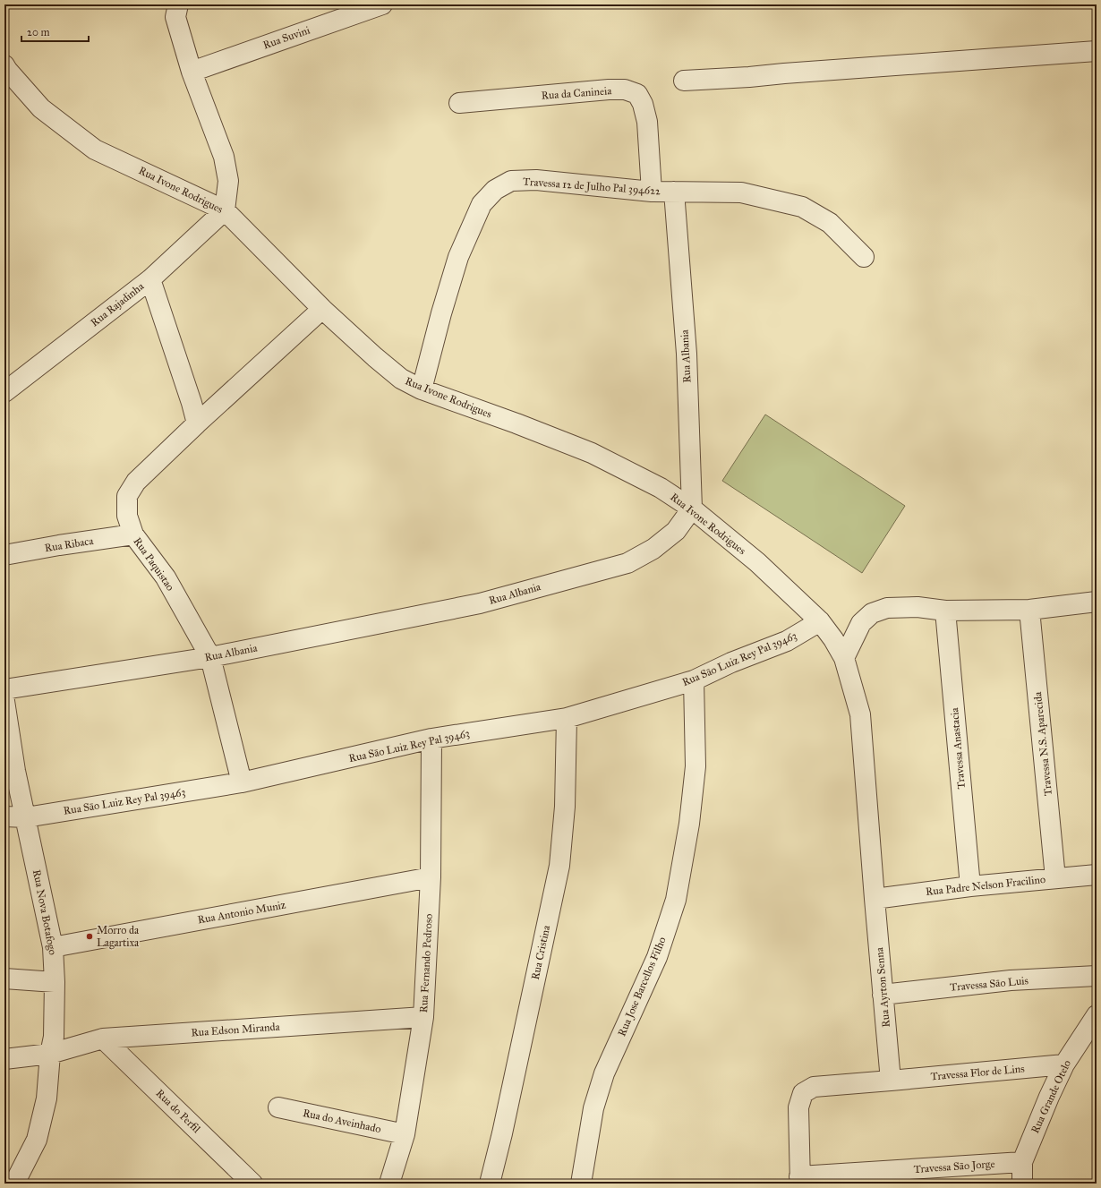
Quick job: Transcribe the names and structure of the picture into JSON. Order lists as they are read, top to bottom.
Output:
{
  "streets": {
    "street": [
      "Rua Suvini",
      "Rua da Canineia",
      "Travessa 12 de Julho Pal 394622",
      "Rua Ivone Rodrigues",
      "Rua Rajadinha",
      "Rua Albania",
      "Rua Ribaca",
      "Rua Paquistao",
      "Rua Sāo Luiz Rey Pal 39463",
      "Travessa N.S. Aparecida",
      "Travessa Anastacia",
      "Rua Padre Nelson Fracilino",
      "Rua Nova Botafogo",
      "Rua Antonio Muniz",
      "Rua Cristina",
      "Rua Fernando Pedroso",
      "Travessa Sāo Luis",
      "Rua Jose Barcellos Filho",
      "Rua Ayrton Senna",
      "Rua Edson Miranda",
      "Travessa Flor de Lins",
      "Rua Grande Otelo",
      "Rua do Perfil",
      "Rua do Aveinhado",
      "Travessa Sāo Jorge"
    ]
  },
  "crossings": [
    ["Rua da Canineia", "Travessa 12 de Julho Pal 394622"],
    ["Travessa 12 de Julho Pal 394622", "Rua Ivone Rodrigues"],
    ["Travessa 12 de Julho Pal 394622", "Rua Albania"],
    ["Rua Ivone Rodrigues", "Rua Rajadinha"],
    ["Rua Ivone Rodrigues", "Rua Albania"],
    ["Rua Ivone Rodrigues", "Rua Paquistao"],
    ["Rua Ivone Rodrigues", "Rua Sāo Luiz Rey Pal 39463"],
    ["Rua Ivone Rodrigues", "Rua Ayrton Senna"],
    ["Rua Albania", "Rua Paquistao"],
    ["Rua Ribaca", "Rua Paquistao"],
    ["Rua Paquistao", "Rua Sāo Luiz Rey Pal 39463"],
    ["Rua Sāo Luiz Rey Pal 39463", "Rua Nova Botafogo"],
    ["Rua Sāo Luiz Rey Pal 39463", "Rua Cristina"],
    ["Rua Sāo Luiz Rey Pal 39463", "Rua Fernando Pedroso"],
    ["Rua Sāo Luiz Rey Pal 39463", "Rua Jose Barcellos Filho"],
    ["Travessa N.S. Aparecida", "Rua Padre Nelson Fracilino"],
    ["Travessa Anastacia", "Rua Padre Nelson Fracilino"],
    ["Rua Padre Nelson Fracilino", "Rua Ayrton Senna"],
    ["Rua Nova Botafogo", "Rua Antonio Muniz"],
    ["Rua Nova Botafogo", "Rua Edson Miranda"],
    ["Rua Antonio Muniz", "Rua Fernando Pedroso"],
    ["Rua Fernando Pedroso", "Rua Edson Miranda"],
    ["Rua Fernando Pedroso", "Rua do Aveinhado"],
    ["Travessa Sāo Luis", "Rua Ayrton Senna"],
    ["Rua Ayrton Senna", "Travessa Flor de Lins"],
    ["Rua Edson Miranda", "Rua do Perfil"],
    ["Travessa Flor de Lins", "Rua Grande Otelo"],
    ["Rua Grande Otelo", "Travessa Sāo Jorge"]
  ],
  "places": ["Morro da Lagartixa"],
  "scale_bar": "20 m"
}
